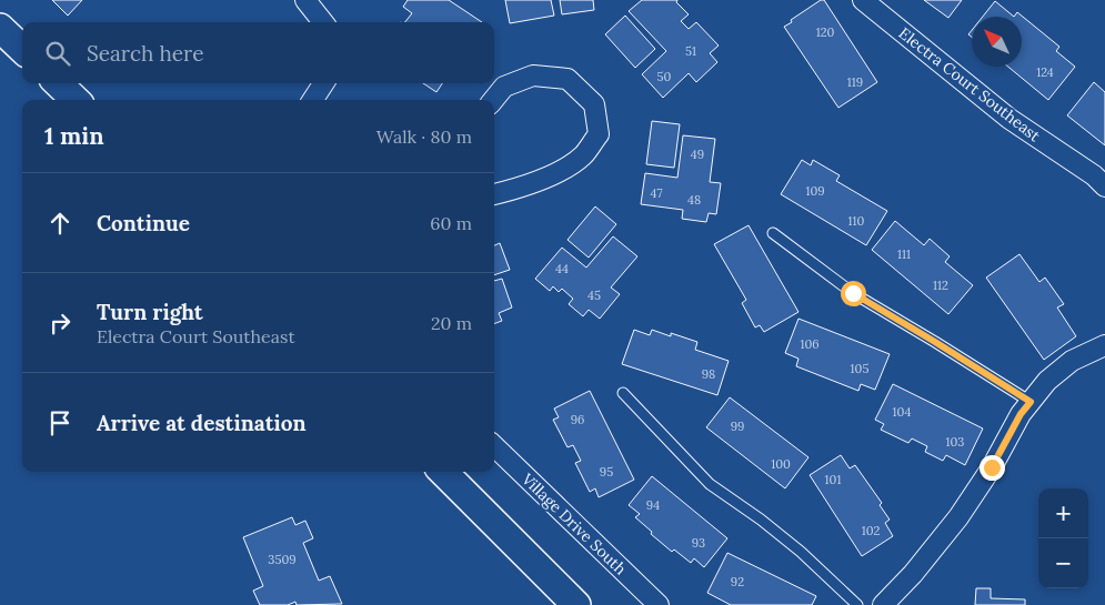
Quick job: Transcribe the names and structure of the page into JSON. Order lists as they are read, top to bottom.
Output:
{
  "streets": {
    "street": ["Electra Court Southeast", "Village Drive South"]
  },
  "house_numbers": [
    "120",
    "51",
    "124",
    "50",
    "119",
    "49",
    "109",
    "47",
    "48",
    "110",
    "111",
    "44",
    "112",
    "45",
    "106",
    "105",
    "98",
    "104",
    "96",
    "99",
    "103",
    "100",
    "95",
    "101",
    "94",
    "102",
    "93",
    "3509",
    "92"
  ],
  "north": "top left",
  "page": {
    "search": "Search here",
    "heading": ["1 min", "Walk · 80 m"],
    "list": [
      ["Continue", "60 m"],
      ["Turn right", "Electra Court Southeast", "20 m"],
      "Arrive at destination"
    ],
    "map_buttons": ["+", "−"]
  }
}
